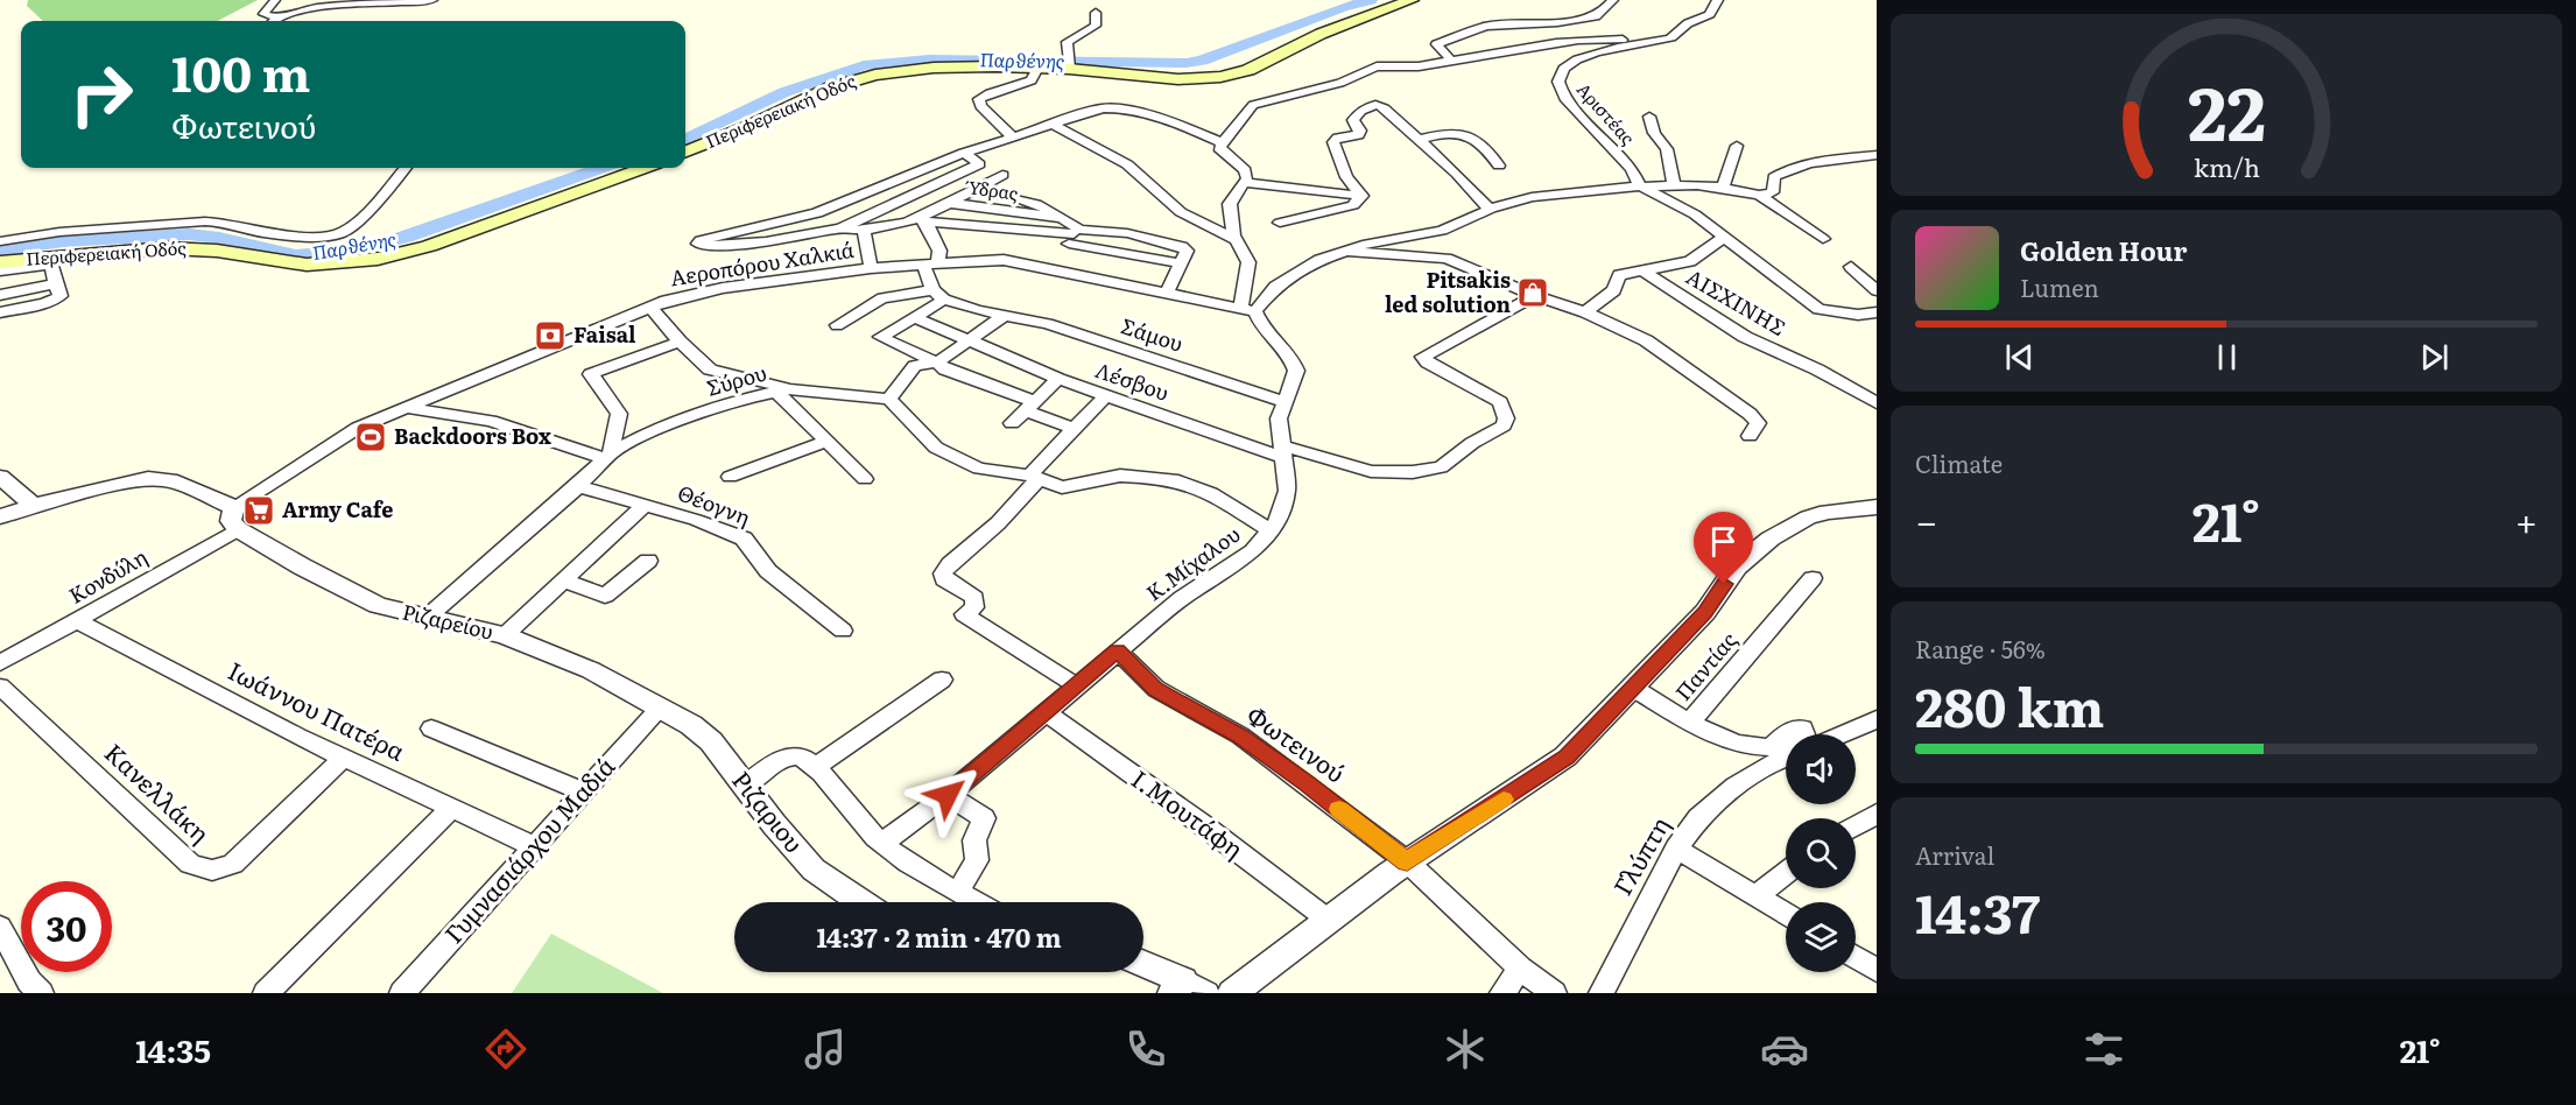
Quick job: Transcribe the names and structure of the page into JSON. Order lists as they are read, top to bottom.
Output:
{
  "streets": {
    "main road": ["Περιφερειακή Οδός"],
    "street": [
      "Αριστέας",
      "Ύδρας",
      "Αεροπόρου Χαλκιά",
      "ΑΙΣΧΙΝΗΣ",
      "Σάμου",
      "Σύρου",
      "Λέσβου",
      "Θέογνη",
      "Κ.Μίχαλου",
      "Κονδύλη",
      "Ριζαρείου",
      "Παντίας",
      "Ιωάννου Πατέρα",
      "Φωτεινού",
      "Κανελλάκη",
      "Ριζαριου",
      "Ι.Μουτάφη",
      "Γυμνασιάρχου Μαδιά",
      "Γλύπτη"
    ]
  },
  "crossings": [
    ["Αεροπόρου Χαλκιά", "Κ.Μίχαλου"],
    ["Αεροπόρου Χαλκιά", "Κονδύλη"],
    ["Αεροπόρου Χαλκιά", "Ριζαρείου"],
    ["Σάμου", "Κ.Μίχαλου"],
    ["Σύρου", "Θέογνη"],
    ["Σύρου", "Ριζαρείου"],
    ["Λέσβου", "Κ.Μίχαλου"],
    ["Κ.Μίχαλου", "Φωτεινού"],
    ["Κ.Μίχαλου", "Ι.Μουτάφη"],
    ["Κονδύλη", "Ριζαρείου"],
    ["Κονδύλη", "Ιωάννου Πατέρα"],
    ["Ριζαρείου", "Ριζαριου"],
    ["Ριζαρείου", "Γυμνασιάρχου Μαδιά"],
    ["Παντίας", "Γλύπτη"],
    ["Ιωάννου Πατέρα", "Κανελλάκη"],
    ["Ιωάννου Πατέρα", "Γυμνασιάρχου Μαδιά"],
    ["Ριζαριου", "Γυμνασιάρχου Μαδιά"]
  ],
  "water": ["Παρθένης"],
  "places": {
    "shop": ["Pitsakis led solution"],
    "bank": ["Faisal"],
    "sports": ["Backdoors Box"],
    "supermarket": ["Army Cafe"]
  },
  "page": {
    "turn": ["100 m", "Φωτεινού"],
    "song": ["Golden Hour", "Lumen"],
    "tile": [
      "Climate",
      ["Range · 56%", "280 km"],
      ["Arrival", "14:37"]
    ],
    "heat": ["−", "21°", "+"],
    "limit": "30",
    "trip": "14:37 · 2 min · 470 m",
    "tabs": ["14:35", "21°"],
    "gauge": ["22", "km/h"]
  }
}
